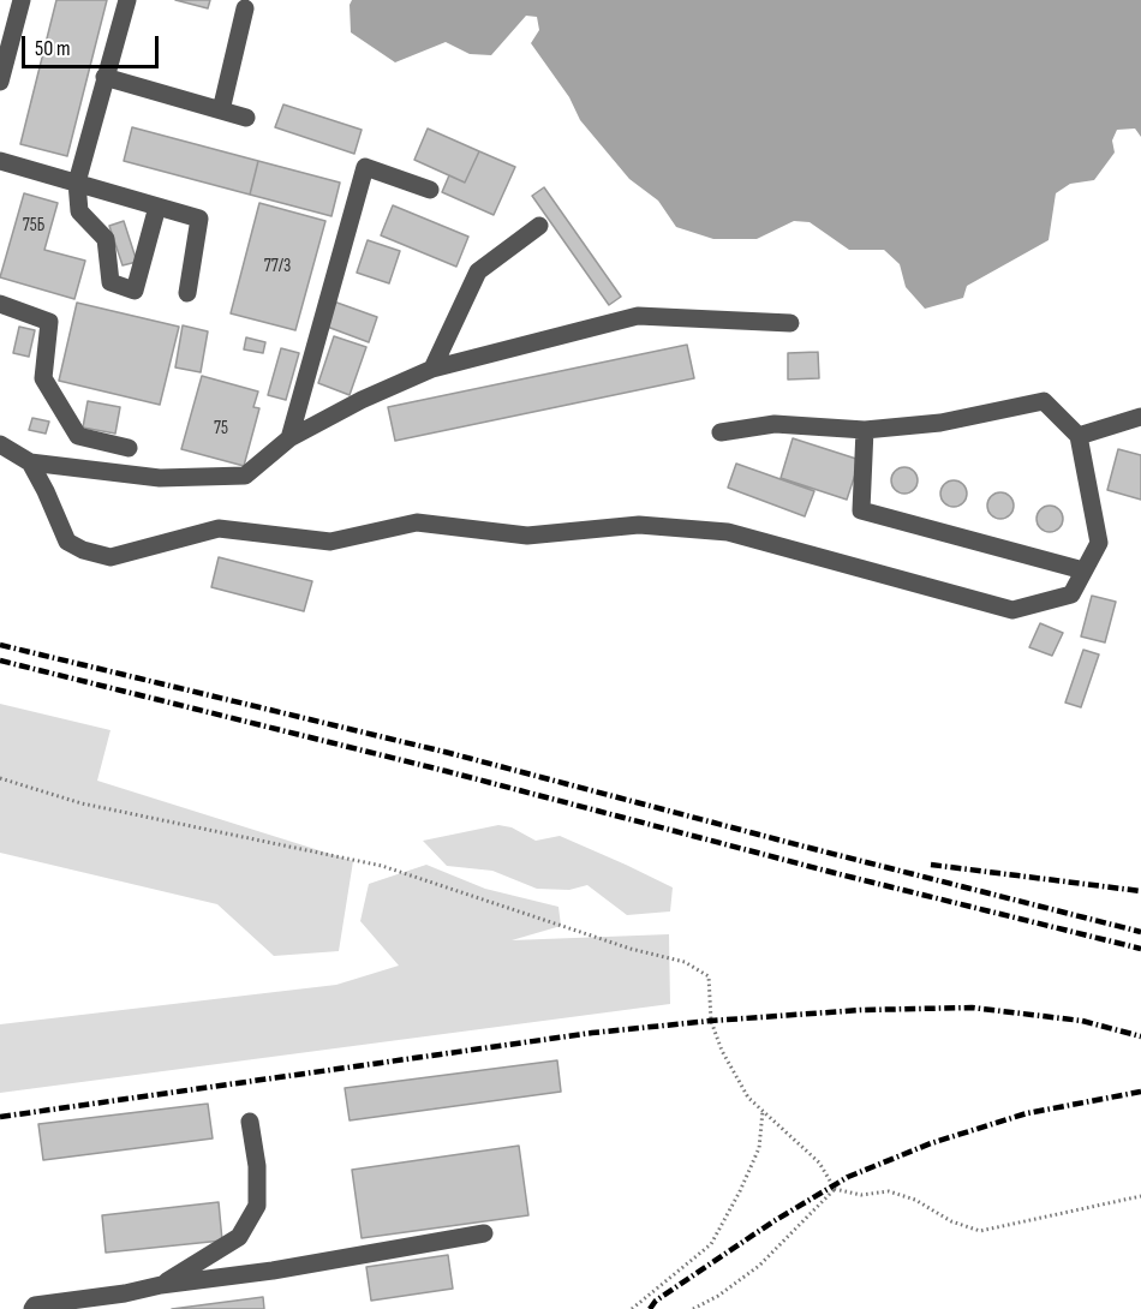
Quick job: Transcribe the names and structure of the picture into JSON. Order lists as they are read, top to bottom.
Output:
{
  "house_numbers": ["75Б", "77/3", "75"],
  "scale_bar": "50 m"
}
